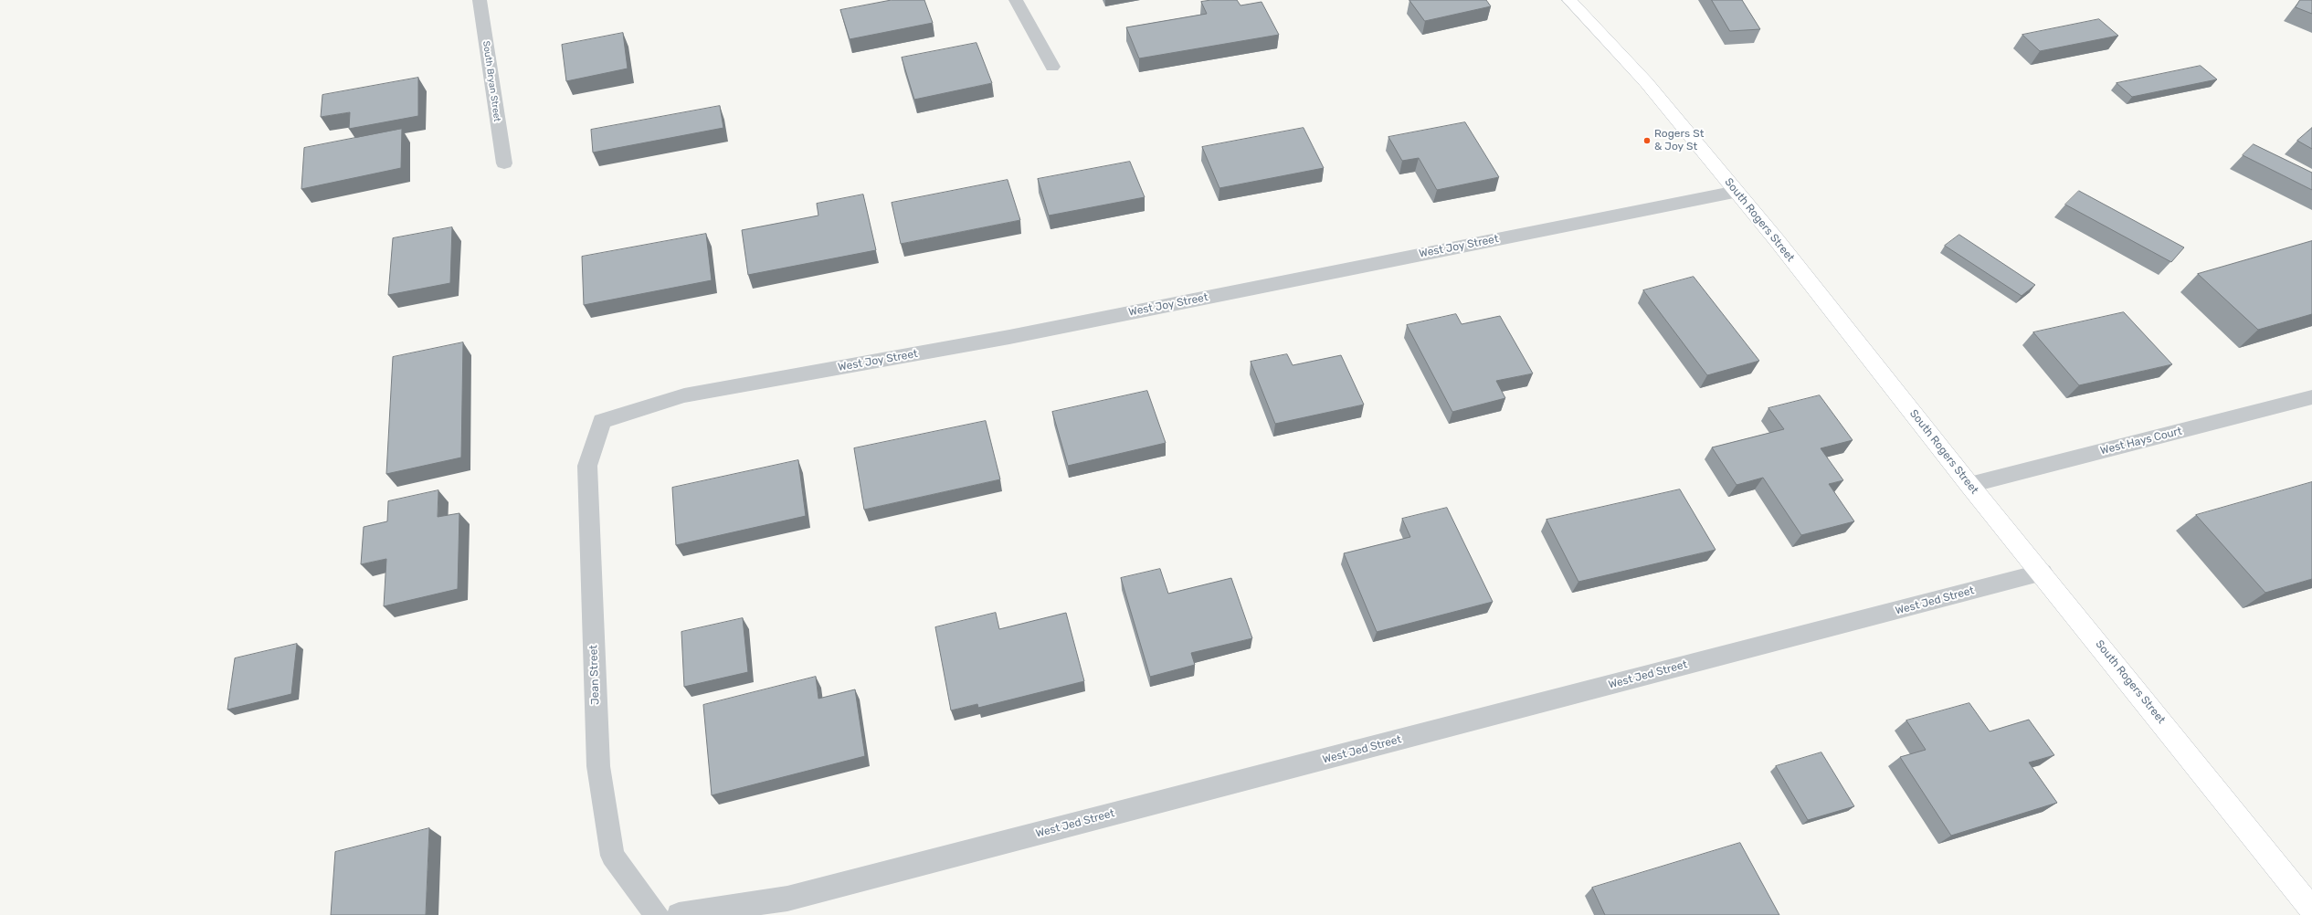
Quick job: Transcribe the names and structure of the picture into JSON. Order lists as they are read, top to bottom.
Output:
{
  "streets": {
    "street": [
      "South Bryan Street",
      "South Rogers Street",
      "West Joy Street",
      "West Hays Court",
      "West Jed Street",
      "Jean Street"
    ]
  },
  "crossings": [
    ["South Rogers Street", "West Joy Street"],
    ["South Rogers Street", "West Hays Court"],
    ["South Rogers Street", "West Jed Street"],
    ["West Joy Street", "Jean Street"]
  ],
  "places": ["Rogers St & Joy St"]
}
